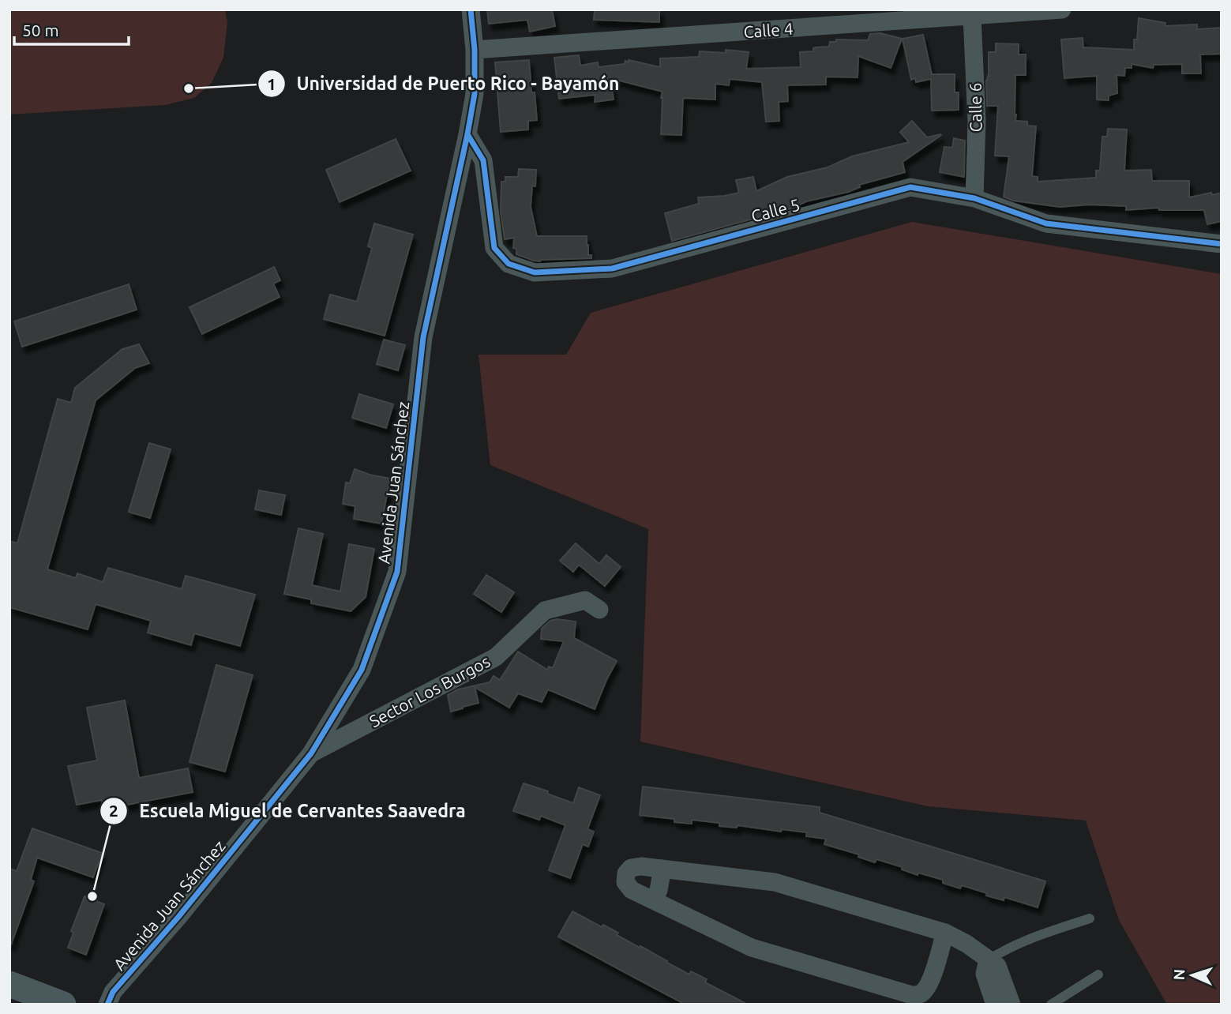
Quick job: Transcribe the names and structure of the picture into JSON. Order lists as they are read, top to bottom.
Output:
{
  "streets": {
    "street": [
      "Calle 4",
      "Calle 6",
      "Calle 5",
      "Avenida Juan Sánchez",
      "Sector Los Burgos"
    ]
  },
  "crossings": [
    ["Calle 4", "Calle 6"],
    ["Calle 4", "Avenida Juan Sánchez"],
    ["Calle 6", "Calle 5"],
    ["Calle 5", "Avenida Juan Sánchez"],
    ["Avenida Juan Sánchez", "Sector Los Burgos"]
  ],
  "places": ["Universidad de Puerto Rico - Bayamón", "Escuela Miguel de Cervantes Saavedra"],
  "scale_bar": "50 m",
  "north": "left"
}
